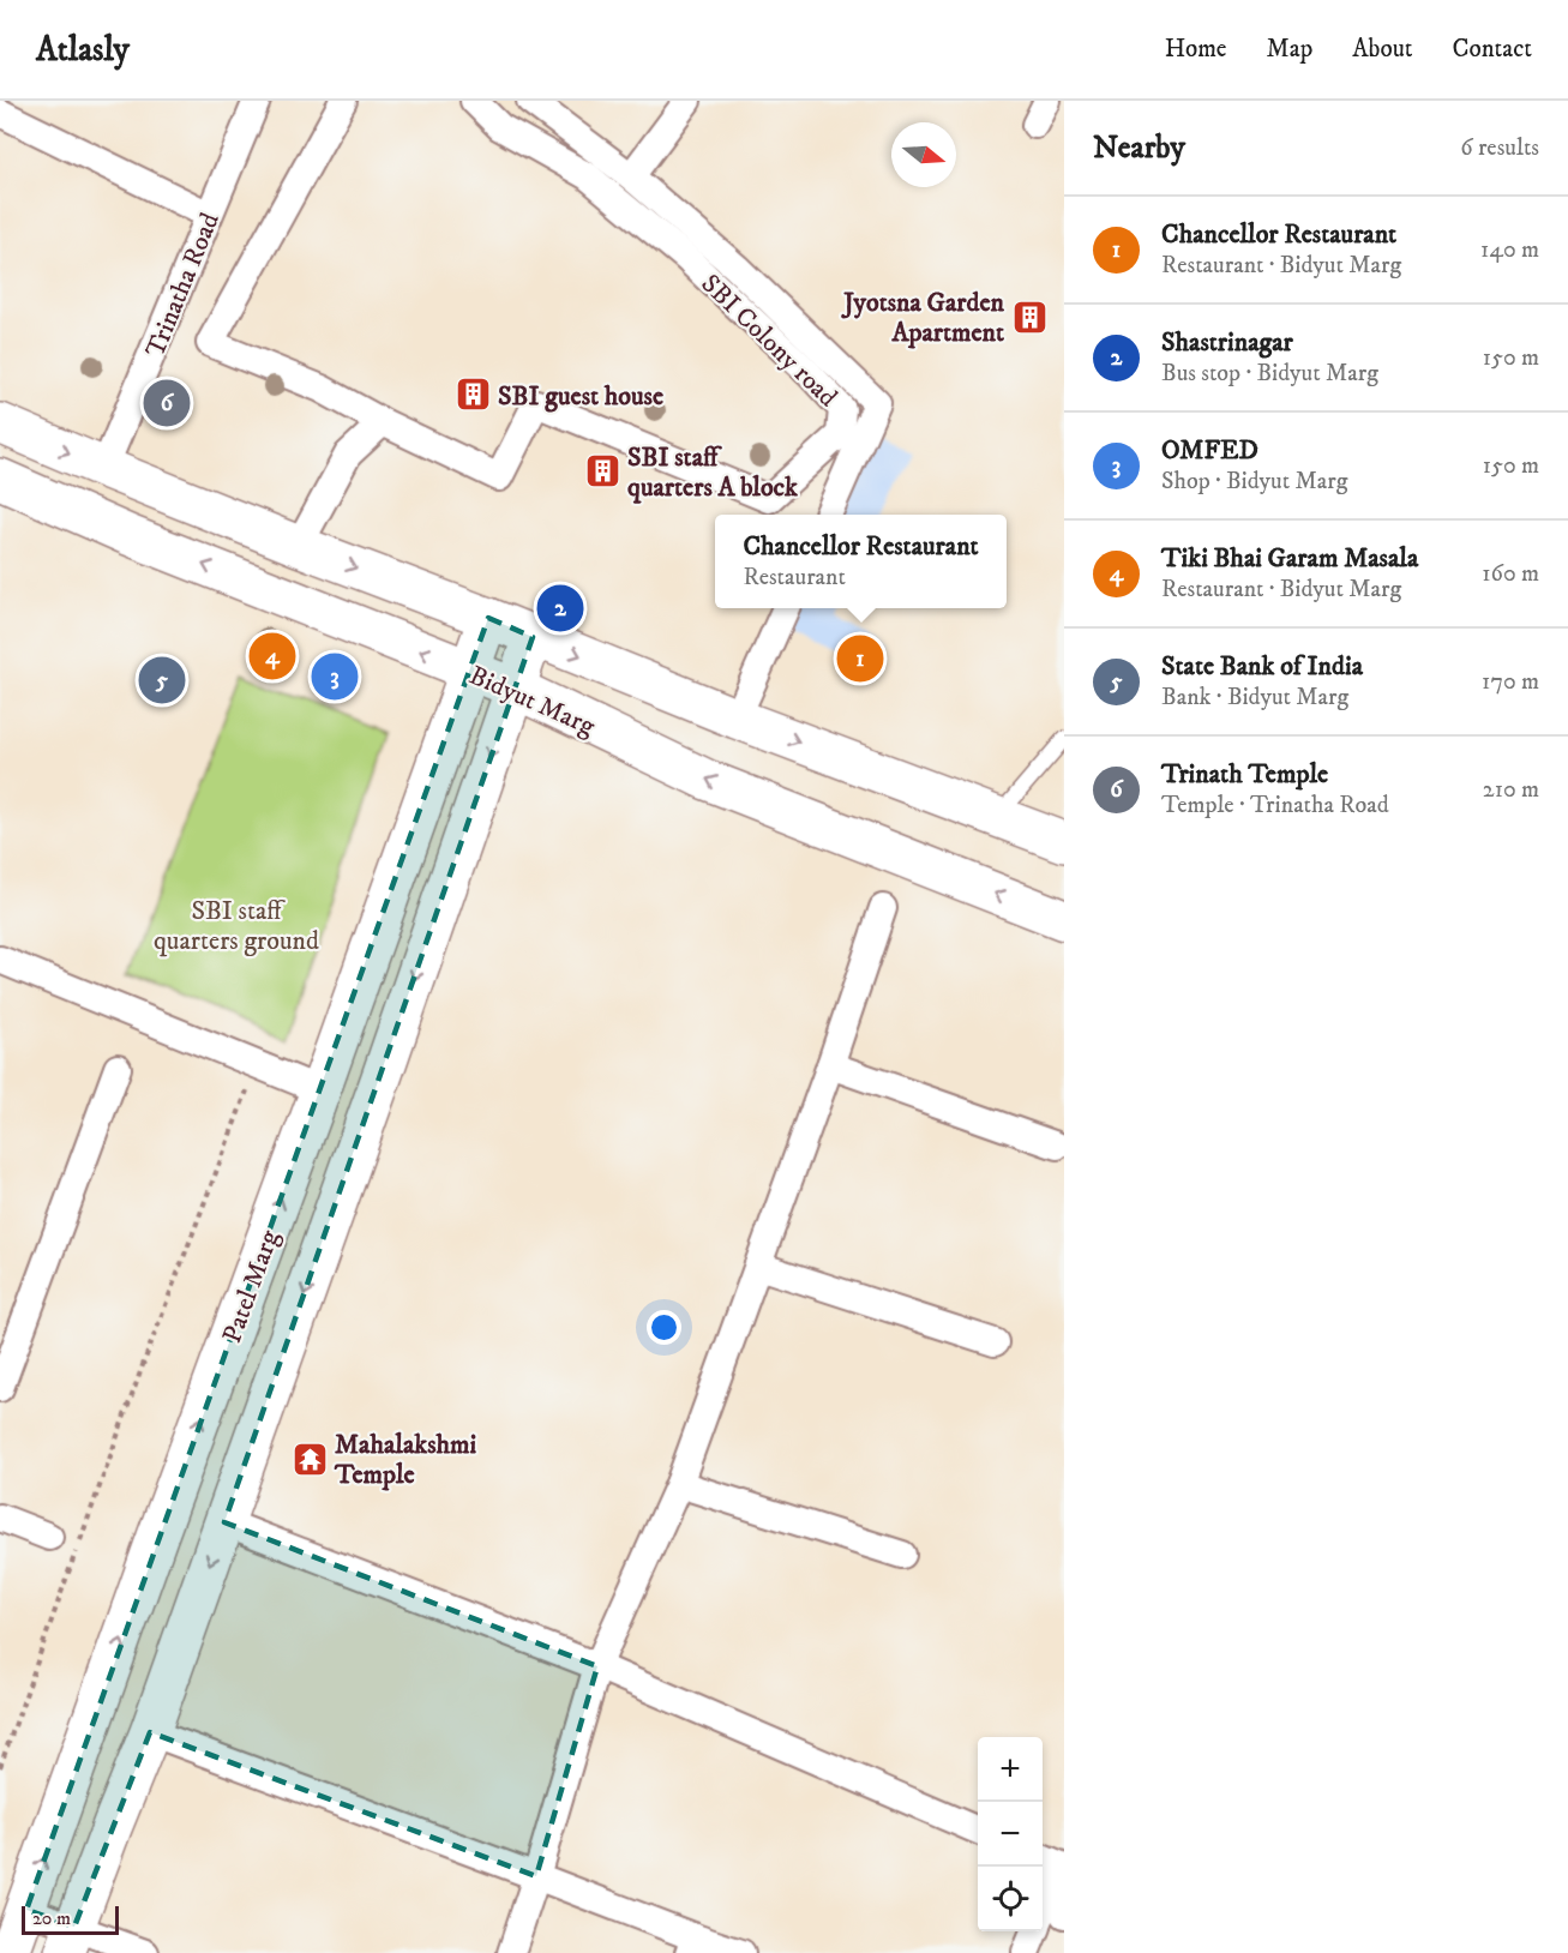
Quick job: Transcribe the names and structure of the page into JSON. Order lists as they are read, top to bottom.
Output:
{
  "streets": {
    "street": [
      "Trinatha Road",
      "SBI Colony road",
      "Bidyut Marg",
      "Patel Marg"
    ]
  },
  "crossings": [
    ["Bidyut Marg", "Patel Marg"]
  ],
  "parks": ["SBI staff quarters ground"],
  "places": {
    "building": ["Jyotsna Garden Apartment", "SBI guest house", "SBI staff quarters A block"],
    "temple": ["Mahalakshmi Temple"]
  },
  "scale_bar": "20 m",
  "north": "right",
  "page": {
    "header": "Atlasly",
    "nav": [
      "Home",
      "Map",
      "About",
      "Contact"
    ],
    "heading": ["Nearby", "6 results"],
    "list": [
      {
        "mark": "1",
        "name": "Chancellor Restaurant",
        "note": "Restaurant · Bidyut Marg",
        "value": "140 m"
      },
      {
        "mark": "2",
        "name": "Shastrinagar",
        "note": "Bus stop · Bidyut Marg",
        "value": "150 m"
      },
      {
        "mark": "3",
        "name": "OMFED",
        "note": "Shop · Bidyut Marg",
        "value": "150 m"
      },
      {
        "mark": "4",
        "name": "Tiki Bhai Garam Masala",
        "note": "Restaurant · Bidyut Marg",
        "value": "160 m"
      },
      {
        "mark": "5",
        "name": "State Bank of India",
        "note": "Bank · Bidyut Marg",
        "value": "170 m"
      },
      {
        "mark": "6",
        "name": "Trinath Temple",
        "note": "Temple · Trinatha Road",
        "value": "210 m"
      }
    ],
    "pins": [
      "6",
      "2",
      "4",
      "1",
      "3",
      "5"
    ],
    "popup": ["Chancellor Restaurant", "Restaurant"],
    "map_buttons": ["+", "−"],
    "scale": "20 m"
  }
}
